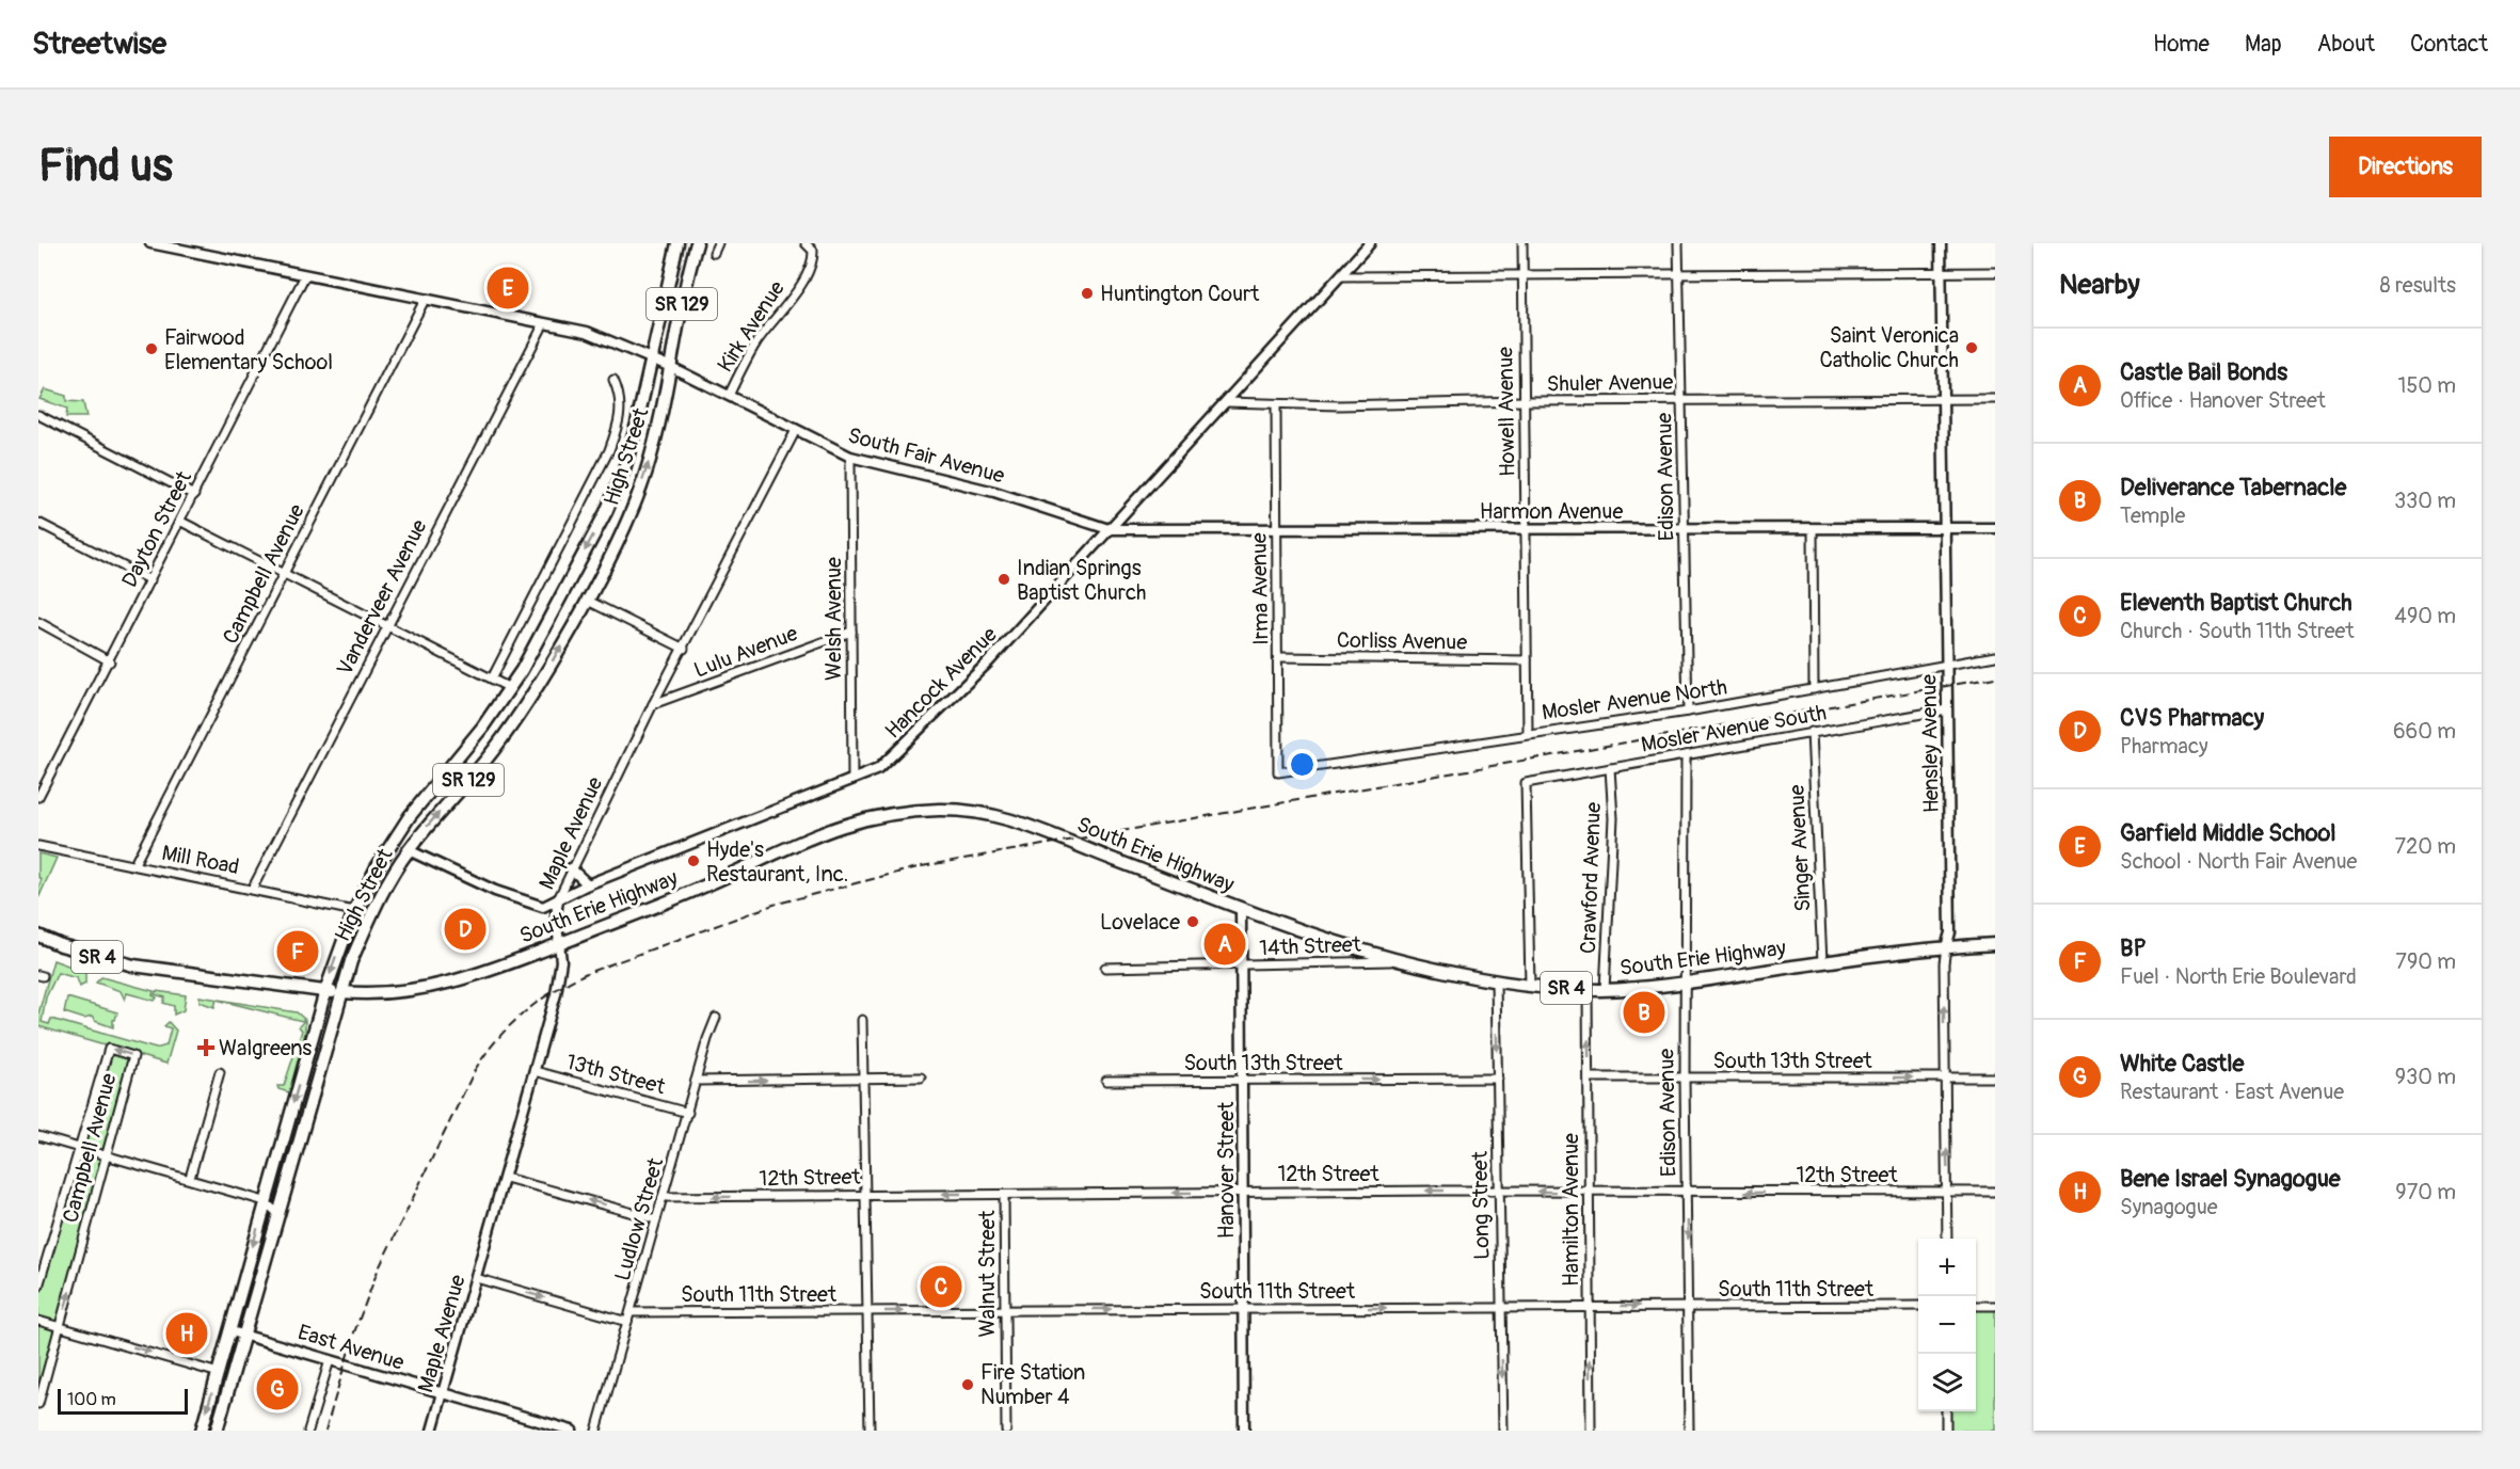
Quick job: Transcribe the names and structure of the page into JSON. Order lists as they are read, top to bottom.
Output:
{
  "streets": {
    "main road": [
      "SR 129",
      "High Street",
      "South Erie Highway",
      "SR 4"
    ],
    "street": [
      "Kirk Avenue",
      "Shuler Avenue",
      "Howell Avenue",
      "South Fair Avenue",
      "Edison Avenue",
      "Harmon Avenue",
      "Dayton Street",
      "Campbell Avenue",
      "Irma Avenue",
      "Vanderveer Avenue",
      "Welsh Avenue",
      "Corliss Avenue",
      "Lulu Avenue",
      "Hancock Avenue",
      "Mosler Avenue North",
      "Mosler Avenue South",
      "Hensley Avenue",
      "Maple Avenue",
      "Singer Avenue",
      "Mill Road",
      "Crawford Avenue",
      "14th Street",
      "South 13th Street",
      "13th Street",
      "Hanover Street",
      "12th Street",
      "Long Street",
      "Hamilton Avenue",
      "Ludlow Street",
      "Walnut Street",
      "South 11th Street",
      "East Avenue"
    ]
  },
  "crossings": [
    ["Kirk Avenue", "South Fair Avenue"],
    ["Shuler Avenue", "Howell Avenue"],
    ["Shuler Avenue", "Edison Avenue"],
    ["Shuler Avenue", "Irma Avenue"],
    ["Shuler Avenue", "Hancock Avenue"],
    ["Shuler Avenue", "Hensley Avenue"],
    ["Howell Avenue", "Harmon Avenue"],
    ["Howell Avenue", "Corliss Avenue"],
    ["Howell Avenue", "Mosler Avenue North"],
    ["South Fair Avenue", "High Street"],
    ["South Fair Avenue", "Harmon Avenue"],
    ["South Fair Avenue", "Dayton Street"],
    ["South Fair Avenue", "Campbell Avenue"],
    ["South Fair Avenue", "Vanderveer Avenue"],
    ["South Fair Avenue", "Welsh Avenue"],
    ["South Fair Avenue", "Hancock Avenue"],
    ["South Fair Avenue", "Maple Avenue"],
    ["High Street", "Hancock Avenue"],
    ["High Street", "South Erie Highway"],
    ["High Street", "Mill Road"],
    ["High Street", "SR 4"],
    ["High Street", "East Avenue"],
    ["Edison Avenue", "Harmon Avenue"],
    ["Edison Avenue", "Mosler Avenue North"],
    ["Edison Avenue", "Mosler Avenue South"],
    ["Edison Avenue", "South Erie Highway"],
    ["Edison Avenue", "South 13th Street"],
    ["Edison Avenue", "12th Street"],
    ["Edison Avenue", "South 11th Street"],
    ["Harmon Avenue", "Irma Avenue"],
    ["Harmon Avenue", "Hancock Avenue"],
    ["Harmon Avenue", "Hensley Avenue"],
    ["Campbell Avenue", "Mill Road"],
    ["Irma Avenue", "Corliss Avenue"],
    ["Irma Avenue", "Mosler Avenue North"],
    ["Vanderveer Avenue", "Mill Road"],
    ["Welsh Avenue", "Lulu Avenue"],
    ["Welsh Avenue", "Hancock Avenue"],
    ["Lulu Avenue", "Maple Avenue"],
    ["Hancock Avenue", "Maple Avenue"],
    ["Mosler Avenue North", "Hensley Avenue"],
    ["Mosler Avenue South", "Hensley Avenue"],
    ["Mosler Avenue South", "Singer Avenue"],
    ["Mosler Avenue South", "South Erie Highway"],
    ["Mosler Avenue South", "Crawford Avenue"],
    ["Hensley Avenue", "South Erie Highway"],
    ["Hensley Avenue", "South 13th Street"],
    ["Hensley Avenue", "12th Street"],
    ["Maple Avenue", "South Erie Highway"],
    ["Maple Avenue", "13th Street"],
    ["Maple Avenue", "East Avenue"],
    ["Singer Avenue", "South Erie Highway"],
    ["South Erie Highway", "Crawford Avenue"],
    ["South Erie Highway", "14th Street"],
    ["South Erie Highway", "SR 4"],
    ["South Erie Highway", "Hanover Street"],
    ["South Erie Highway", "Long Street"],
    ["South Erie Highway", "Hamilton Avenue"],
    ["14th Street", "Hanover Street"],
    ["South 13th Street", "Hanover Street"],
    ["South 13th Street", "Long Street"],
    ["South 13th Street", "Hamilton Avenue"],
    ["13th Street", "Ludlow Street"],
    ["Hanover Street", "12th Street"],
    ["Hanover Street", "South 11th Street"],
    ["12th Street", "Long Street"],
    ["12th Street", "Hamilton Avenue"],
    ["12th Street", "Ludlow Street"],
    ["12th Street", "Walnut Street"],
    ["Long Street", "South 11th Street"],
    ["Hamilton Avenue", "South 11th Street"],
    ["Ludlow Street", "South 11th Street"],
    ["Walnut Street", "South 11th Street"]
  ],
  "one_way": [
    "South 13th Street",
    "12th Street",
    "Long Street",
    "Hamilton Avenue",
    "South 11th Street"
  ],
  "places": {
    "other": [
      "Huntington Court",
      "Saint Veronica Catholic Church",
      "Fairwood Elementary School",
      "Indian Springs Baptist Church",
      "Hyde's Restaurant, Inc.",
      "Lovelace",
      "Fire Station Number 4"
    ],
    "health": ["Walgreens"]
  },
  "scale_bar": "100 m",
  "page": {
    "header": "Streetwise",
    "nav": [
      "Home",
      "Map",
      "About",
      "Contact"
    ],
    "buttons": "Directions",
    "title": "Find us",
    "heading": ["Nearby", "8 results"],
    "pins": [
      "E",
      "D",
      "A",
      "F",
      "B",
      "C",
      "H",
      "G"
    ],
    "list": [
      {
        "mark": "A",
        "name": "Castle Bail Bonds",
        "note": "Office · Hanover Street",
        "value": "150 m"
      },
      {
        "mark": "B",
        "name": "Deliverance Tabernacle",
        "note": "Temple",
        "value": "330 m"
      },
      {
        "mark": "C",
        "name": "Eleventh Baptist Church",
        "note": "Church · South 11th Street",
        "value": "490 m"
      },
      {
        "mark": "D",
        "name": "CVS Pharmacy",
        "note": "Pharmacy",
        "value": "660 m"
      },
      {
        "mark": "E",
        "name": "Garfield Middle School",
        "note": "School · North Fair Avenue",
        "value": "720 m"
      },
      {
        "mark": "F",
        "name": "BP",
        "note": "Fuel · North Erie Boulevard",
        "value": "790 m"
      },
      {
        "mark": "G",
        "name": "White Castle",
        "note": "Restaurant · East Avenue",
        "value": "930 m"
      },
      {
        "mark": "H",
        "name": "Bene Israel Synagogue",
        "note": "Synagogue",
        "value": "970 m"
      }
    ],
    "map_buttons": ["+", "−"],
    "scale": "100 m"
  }
}
